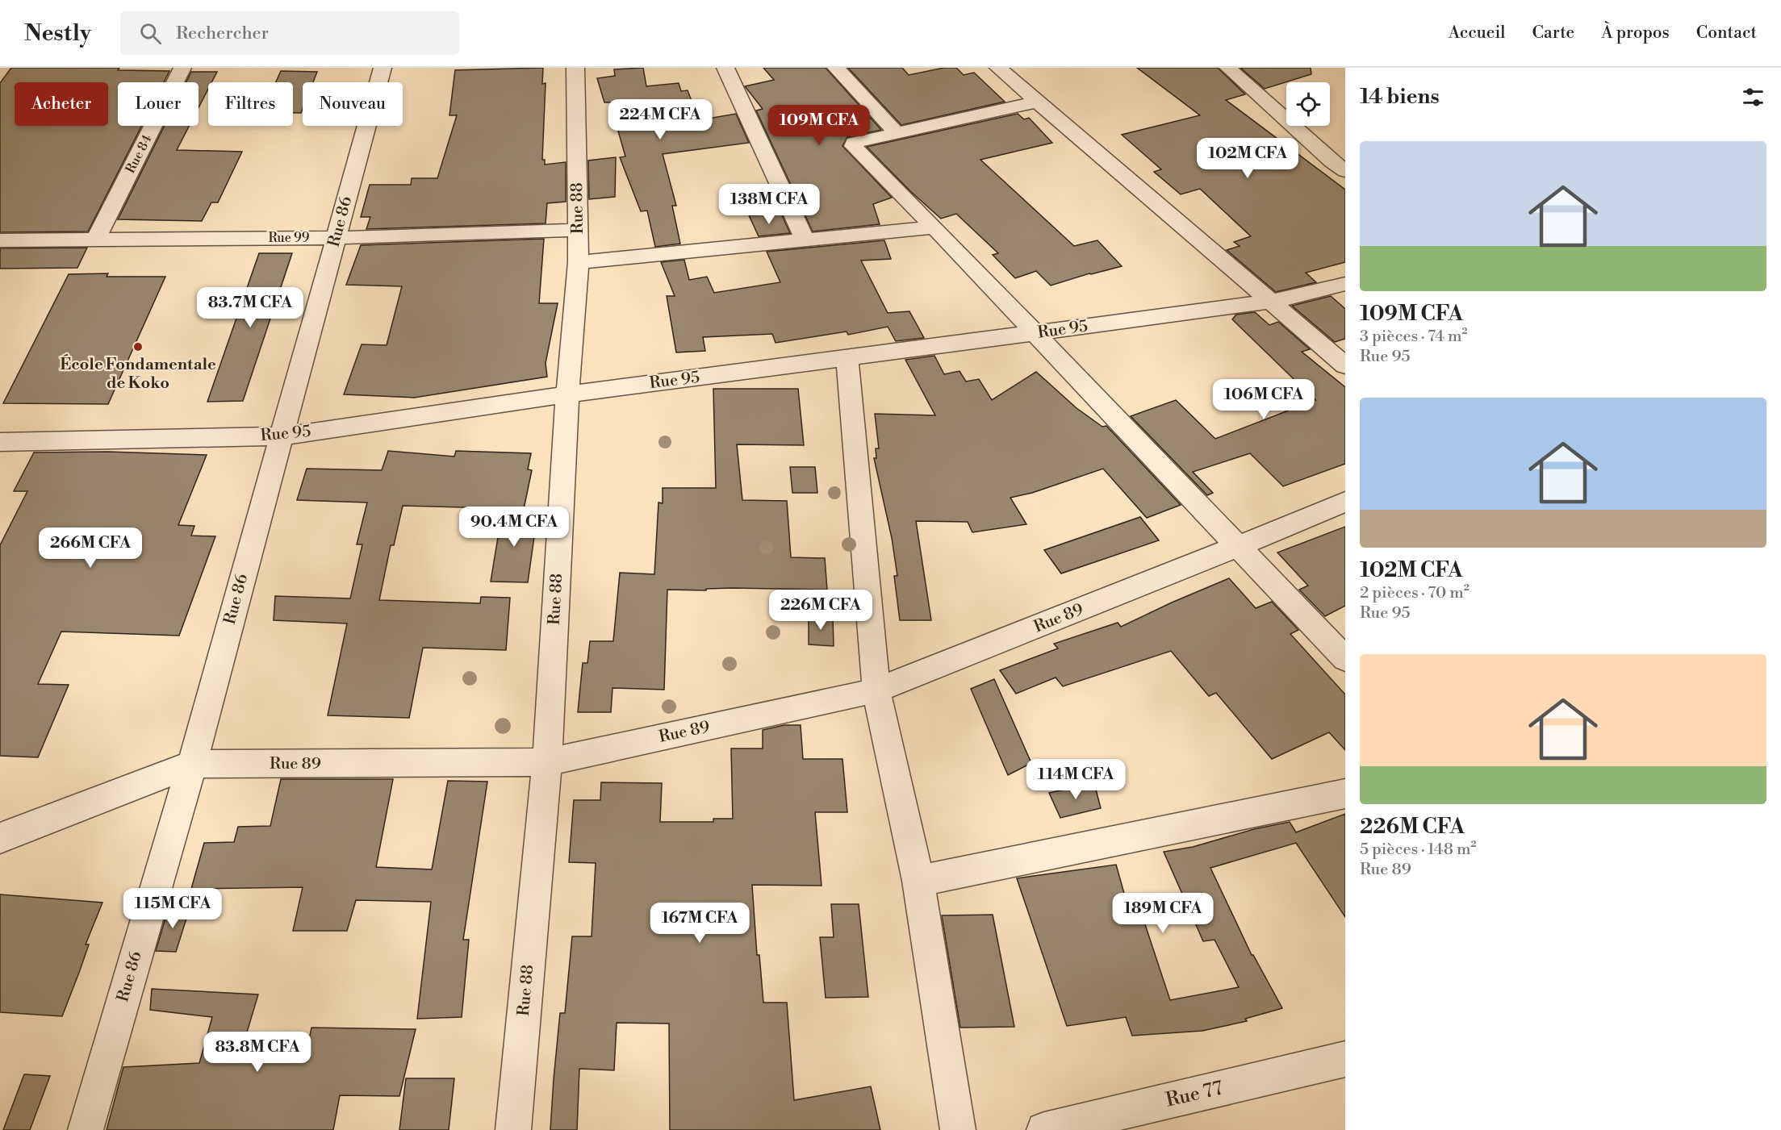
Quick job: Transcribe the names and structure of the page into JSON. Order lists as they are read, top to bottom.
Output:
{
  "streets": {
    "street": [
      "Rue 84",
      "Rue 88",
      "Rue 86",
      "Rue 99",
      "Rue 95",
      "Rue 89",
      "Rue 77"
    ]
  },
  "crossings": [
    ["Rue 84", "Rue 99"],
    ["Rue 88", "Rue 99"],
    ["Rue 88", "Rue 95"],
    ["Rue 88", "Rue 89"],
    ["Rue 86", "Rue 99"],
    ["Rue 86", "Rue 95"],
    ["Rue 86", "Rue 89"]
  ],
  "places": ["École Fondamentale de Koko"],
  "page": {
    "header": "Nestly",
    "search": "Rechercher",
    "nav": [
      "Accueil",
      "Carte",
      "À propos",
      "Contact"
    ],
    "heading": "14 biens",
    "chip": [
      "Acheter",
      "Louer",
      "Filtres",
      "Nouveau"
    ],
    "price": [
      "224M CFA",
      "109M CFA",
      "102M CFA",
      "138M CFA",
      "83.7M CFA",
      "106M CFA",
      "90.4M CFA",
      "266M CFA",
      "226M CFA",
      "114M CFA",
      "115M CFA",
      "189M CFA",
      "167M CFA",
      "83.8M CFA"
    ],
    "list": [
      {
        "name": "109M CFA",
        "note": "3 pièces · 74 m² · Rue 95"
      },
      {
        "name": "102M CFA",
        "note": "2 pièces · 70 m² · Rue 95"
      },
      {
        "name": "226M CFA",
        "note": "5 pièces · 148 m² · Rue 89"
      }
    ]
  }
}
